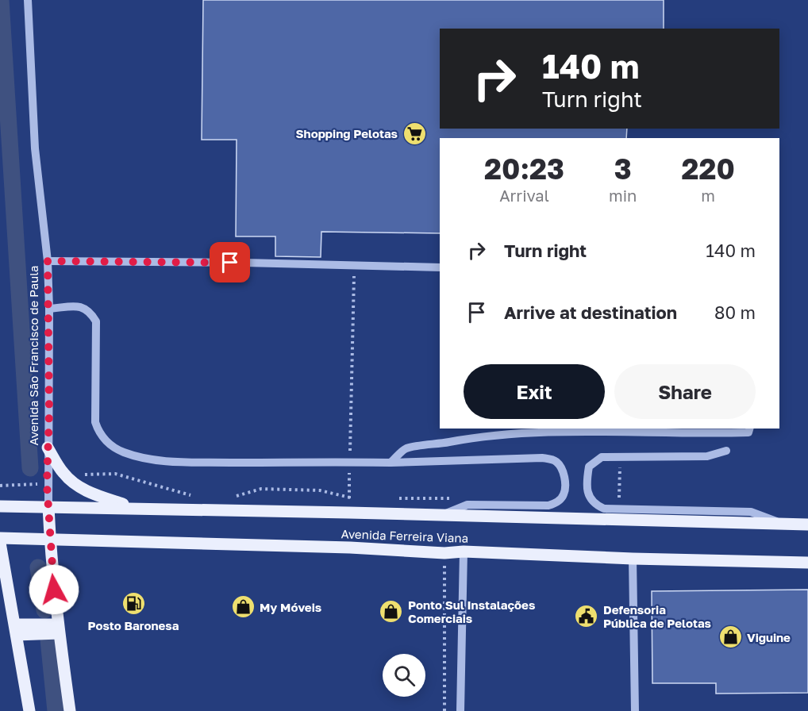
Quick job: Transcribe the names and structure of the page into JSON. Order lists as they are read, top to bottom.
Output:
{
  "streets": {
    "main road": ["Avenida São Francisco de Paula", "Avenida Ferreira Viana"]
  },
  "crossings": [
    ["Avenida São Francisco de Paula", "Avenida Ferreira Viana"]
  ],
  "places": {
    "supermarket": ["Shopping Pelotas"],
    "fuel station": ["Posto Baronesa"],
    "shop": ["My Móveis", "Ponto Sul Instalações Comerciais", "Viguine"],
    "public building": ["Defensoria Pública de Pelotas"]
  },
  "page": {
    "turn": ["140 m", "Turn right"],
    "eta": [
      "20:23",
      "Arrival",
      "3",
      "min",
      "220",
      "m"
    ],
    "list": [
      {
        "name": "Turn right",
        "value": "140 m"
      },
      {
        "name": "Arrive at destination",
        "value": "80 m"
      }
    ],
    "buttons": ["Exit", "Share"]
  }
}
